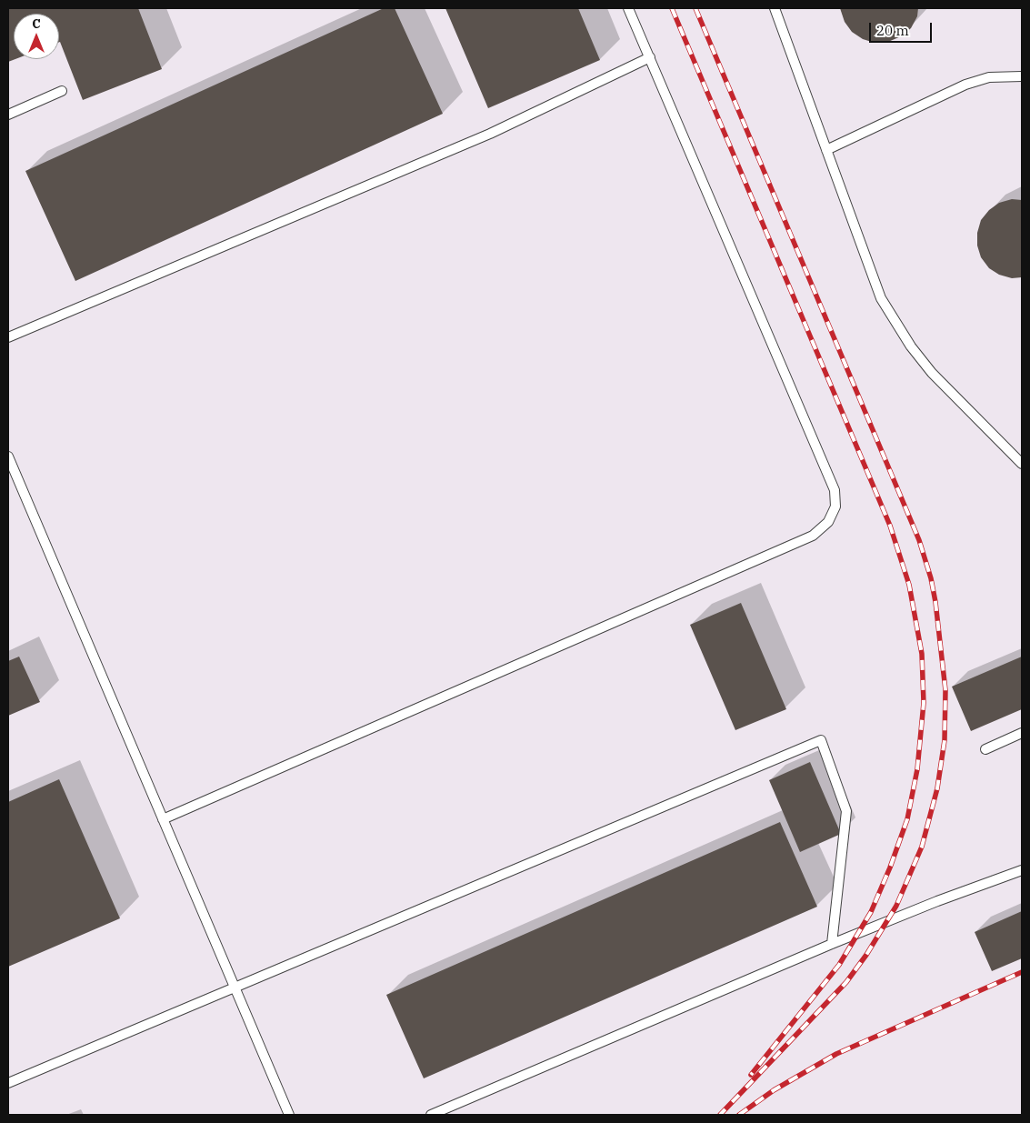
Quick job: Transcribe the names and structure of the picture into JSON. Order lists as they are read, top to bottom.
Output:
{
  "scale_bar": "20 m",
  "north": "top"
}
